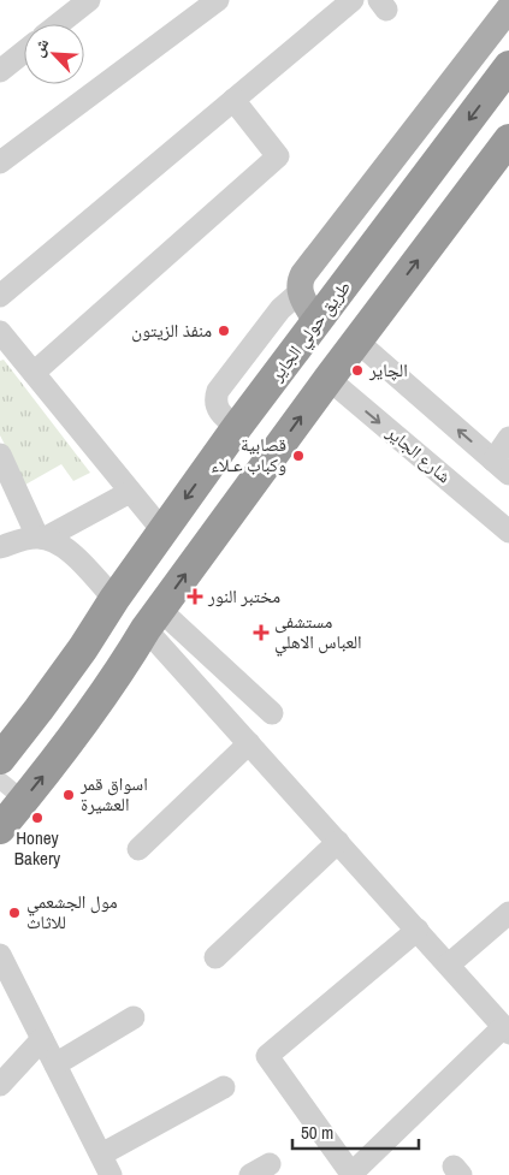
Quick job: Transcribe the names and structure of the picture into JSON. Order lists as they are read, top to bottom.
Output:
{
  "streets": {
    "highway": ["طريق حولي الجاير"],
    "street": ["شارع الجاير"]
  },
  "places": {
    "other": [
      "منفذ الزيتون",
      "الچاير",
      "قصابية وكباب عـلاء",
      "اسواق قمر العشيرة",
      "Honey Bakery",
      "مول الجشعمي للاثاث"
    ],
    "health": ["مختبر النور", "مستشفى العباس الاهلي"]
  },
  "scale_bar": "50 m",
  "north": "top left"
}
